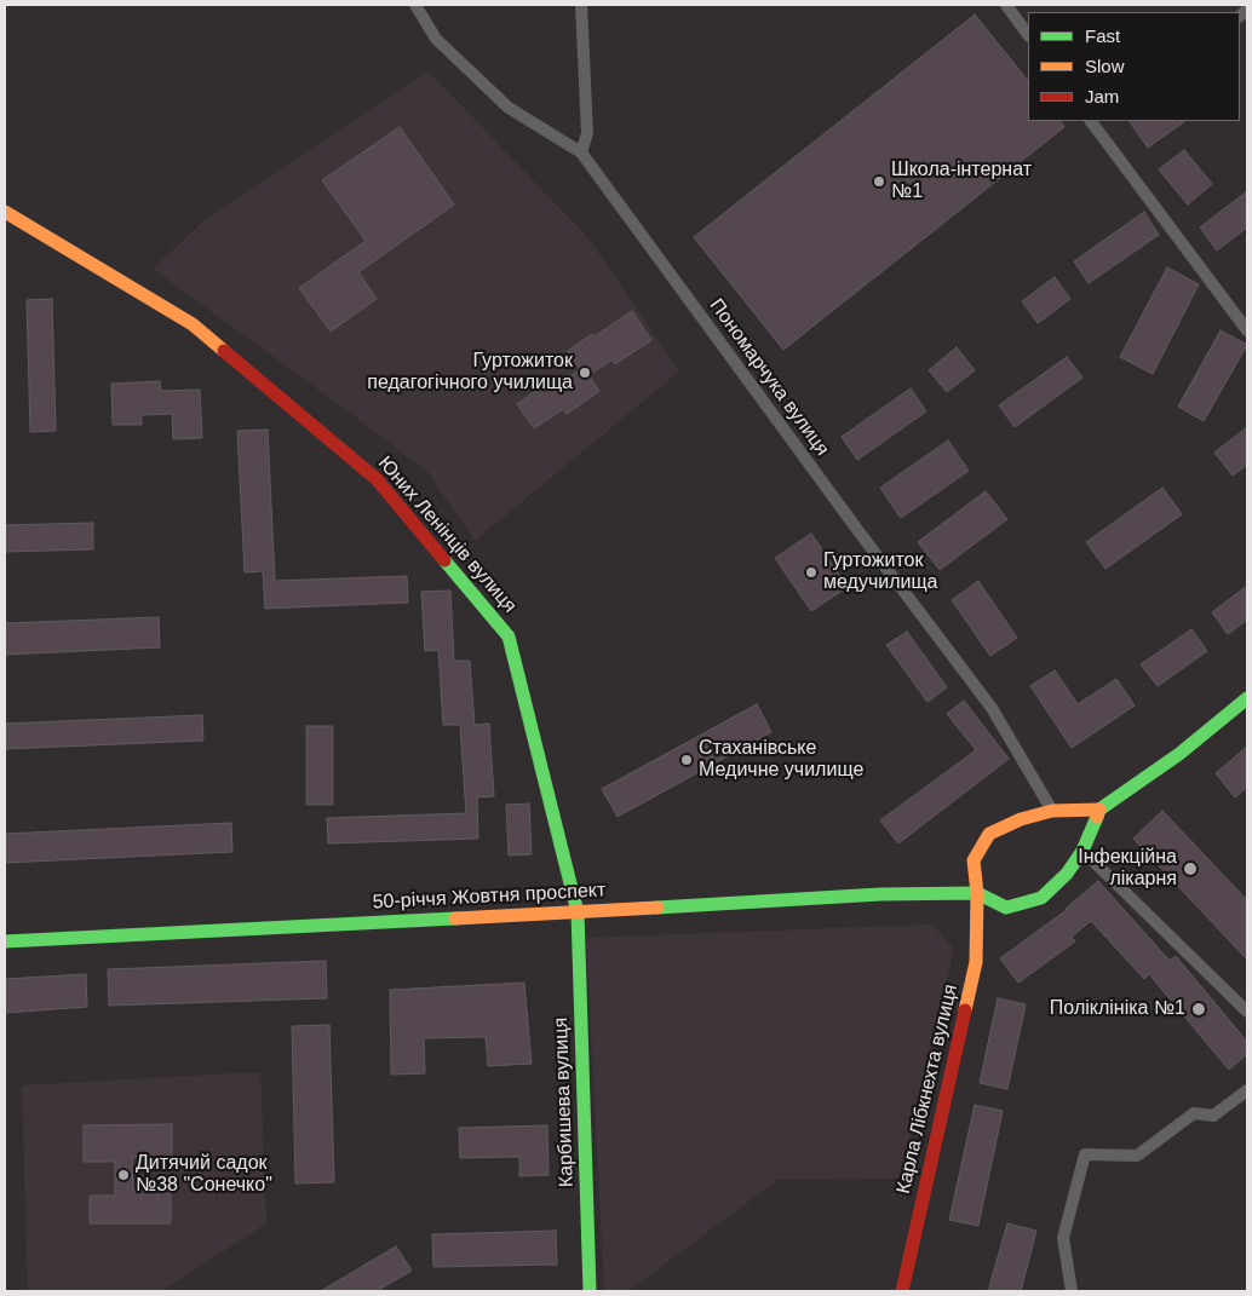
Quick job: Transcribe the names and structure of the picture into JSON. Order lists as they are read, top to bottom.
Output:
{
  "streets": {
    "street": [
      "Пономарчука вулиця",
      "Юних Ленінців вулиця",
      "50-річчя Жовтня проспект",
      "Карла Лібкнехта вулиця",
      "Карбишева вулиця"
    ]
  },
  "crossings": [
    ["Пономарчука вулиця", "Карла Лібкнехта вулиця"],
    ["Юних Ленінців вулиця", "50-річчя Жовтня проспект"],
    ["Юних Ленінців вулиця", "Карбишева вулиця"],
    ["50-річчя Жовтня проспект", "Карла Лібкнехта вулиця"],
    ["50-річчя Жовтня проспект", "Карбишева вулиця"]
  ],
  "places": [
    "Школа-інтернат №1",
    "Гуртожиток педагогічного училища",
    "Гуртожиток медучилища",
    "Стаханівське Медичне училище",
    "Інфекційна лікарня",
    "Поліклініка №1",
    "Дитячий садок №38 \"Сонечко\""
  ],
  "legend": ["Fast", "Slow", "Jam"]
}
